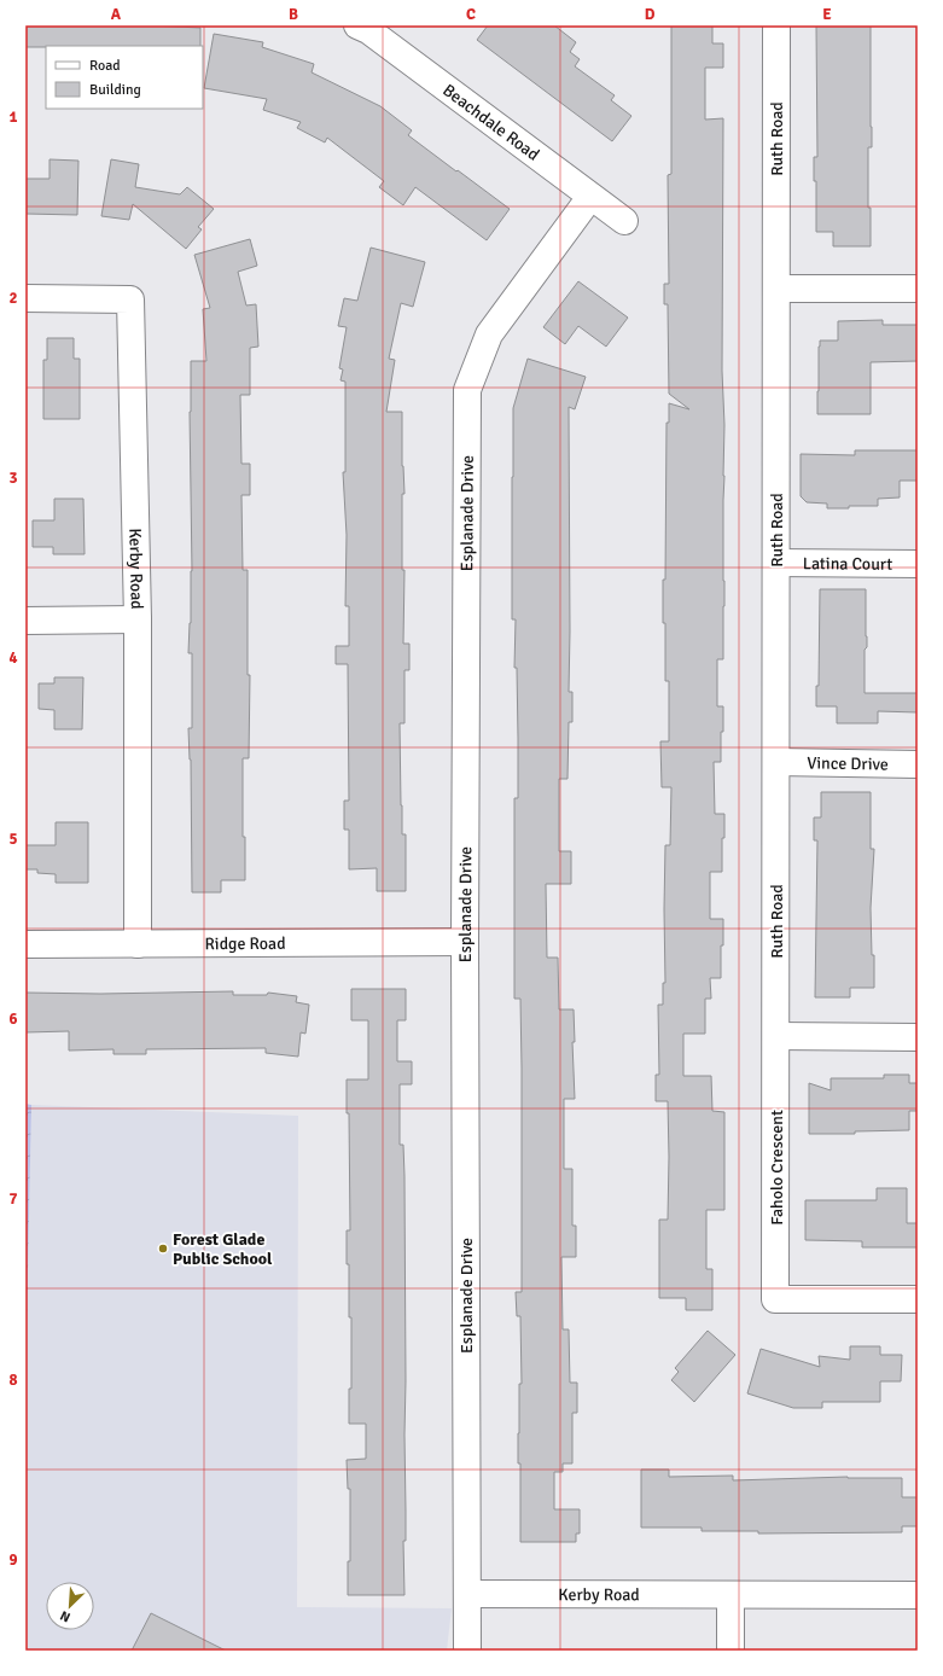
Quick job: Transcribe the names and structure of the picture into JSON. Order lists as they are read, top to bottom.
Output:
{
  "streets": {
    "street": [
      "Beachdale Road",
      "Ruth Road",
      "Esplanade Drive",
      "Latina Court",
      "Kerby Road",
      "Vince Drive",
      "Ridge Road",
      "Faholo Crescent"
    ]
  },
  "crossings": [
    ["Beachdale Road", "Esplanade Drive"],
    ["Ruth Road", "Latina Court"],
    ["Ruth Road", "Vince Drive"],
    ["Ruth Road", "Faholo Crescent"],
    ["Esplanade Drive", "Kerby Road"],
    ["Esplanade Drive", "Ridge Road"],
    ["Kerby Road", "Ridge Road"]
  ],
  "places": ["Forest Glade Public School"],
  "legend": ["Road", "Building"],
  "north": "bottom left",
  "grid": {
    "columns": [
      "A",
      "B",
      "C",
      "D",
      "E"
    ],
    "rows": [
      "1",
      "2",
      "3",
      "4",
      "5",
      "6",
      "7",
      "8",
      "9"
    ]
  }
}
